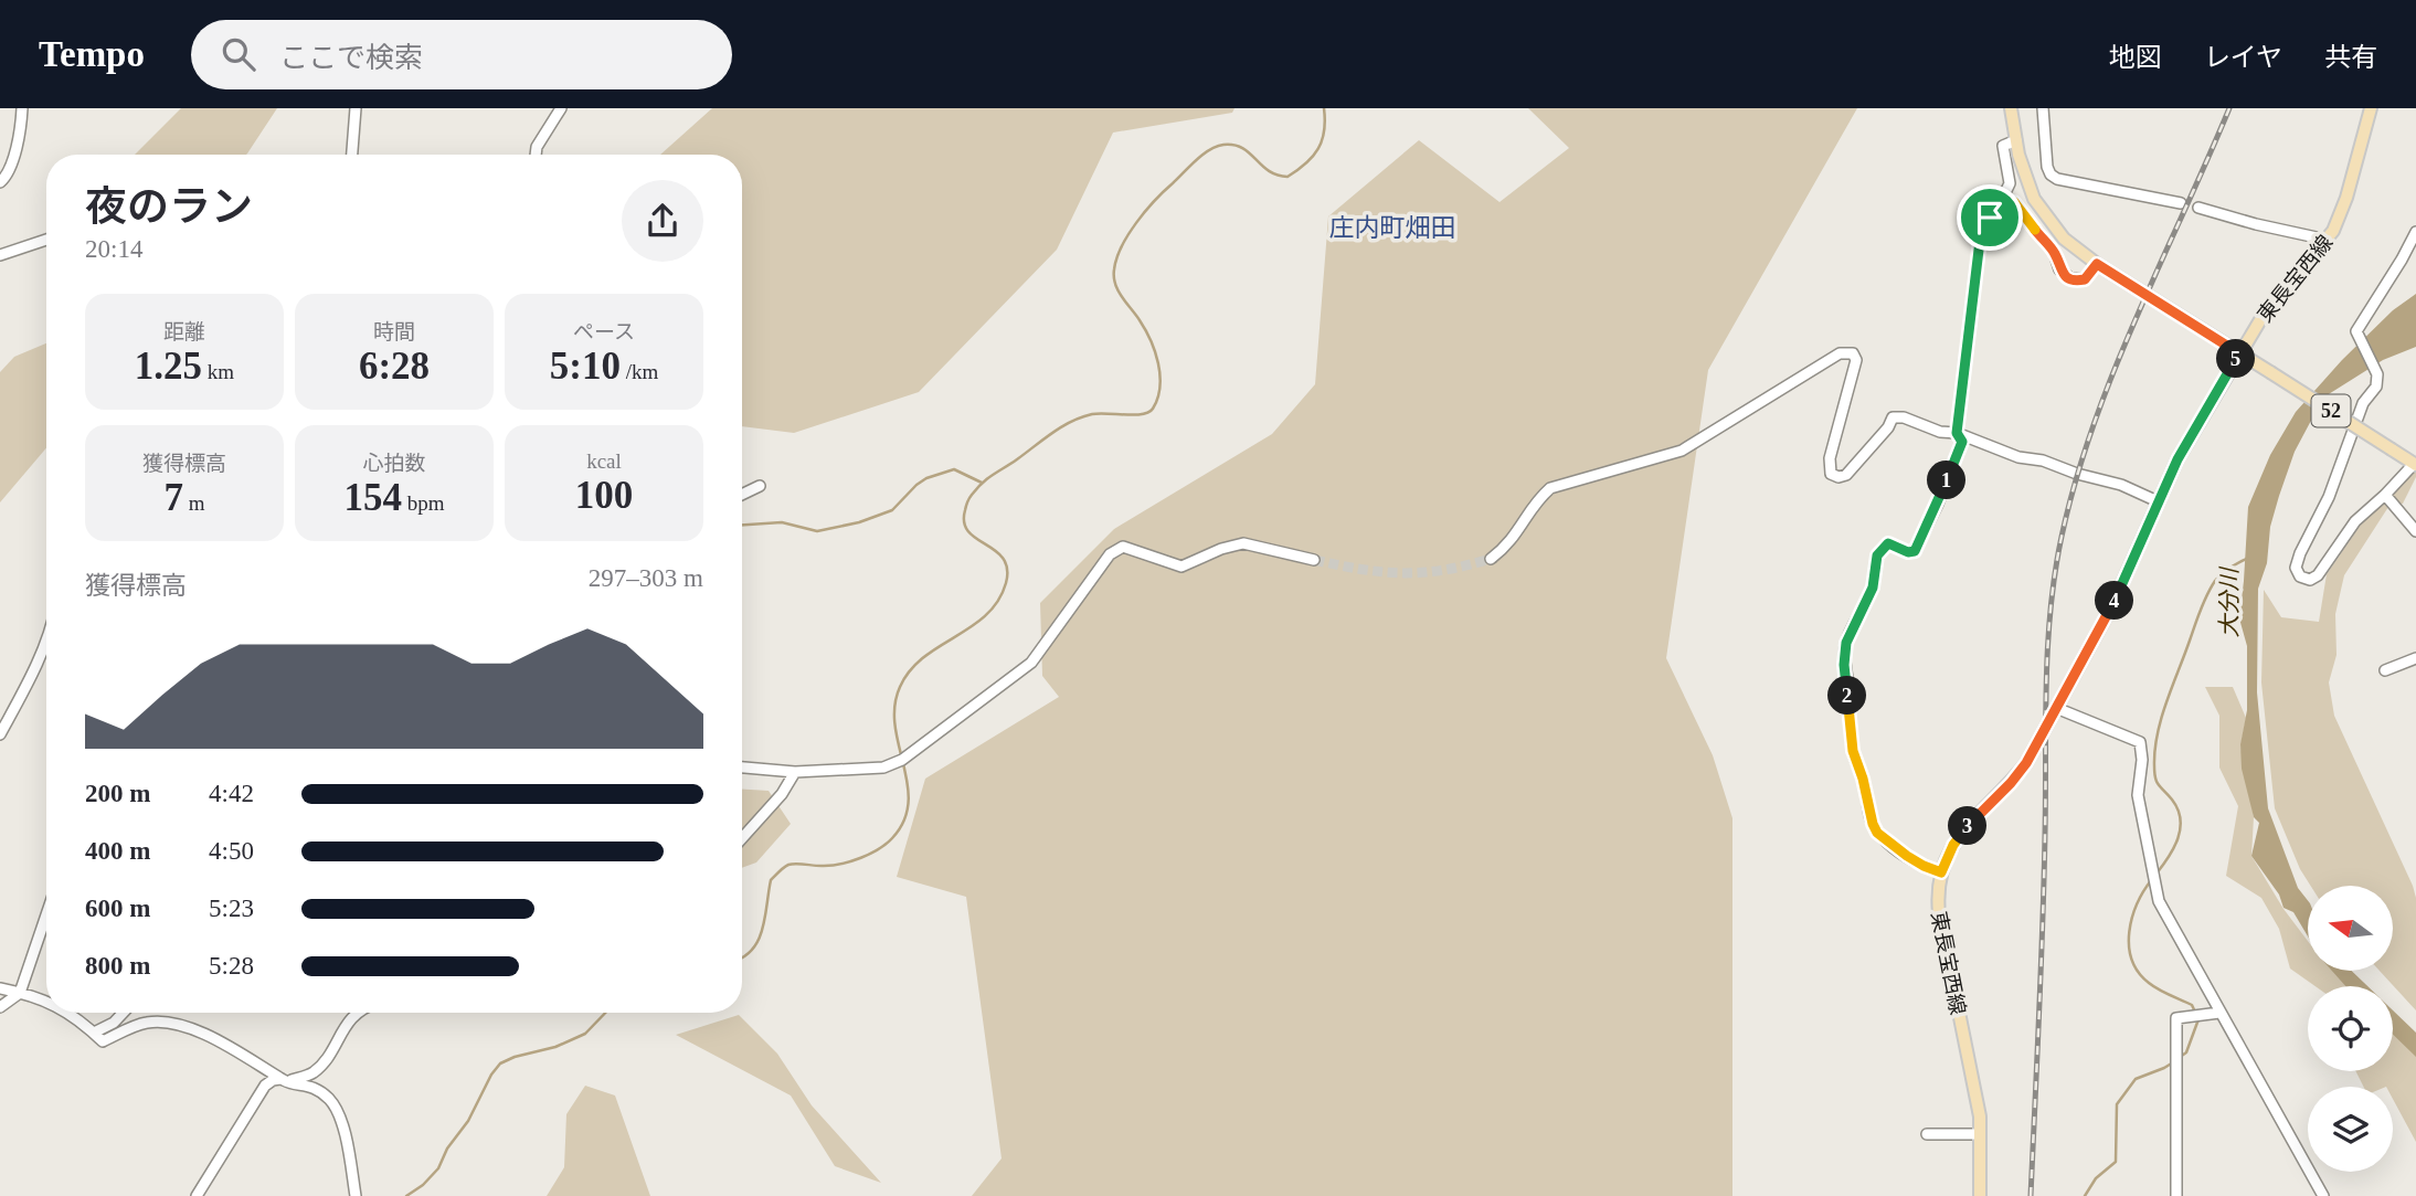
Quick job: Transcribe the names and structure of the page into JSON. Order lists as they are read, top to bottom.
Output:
{
  "streets": {
    "main road": ["東長宝西線", "52"]
  },
  "crossings": [
    ["東長宝西線", "52"]
  ],
  "districts": ["庄内町畑田"],
  "water": ["大分川"],
  "north": "left",
  "page": {
    "header": "Tempo",
    "search": "ここで検索",
    "nav": ["地図", "レイヤ", "共有"],
    "heading": ["夜のラン", "20:14"],
    "stats": [
      ["距離", "1.25 km"],
      ["時間", "6:28"],
      ["ペース", "5:10 /km"],
      ["獲得標高", "7 m"],
      ["心拍数", "154 bpm"],
      ["kcal", "100"]
    ],
    "pins": [
      "5",
      "1",
      "4",
      "2",
      "3"
    ],
    "chart": ["獲得標高", "297–303 m"],
    "list": [
      {
        "name": "200 m",
        "note": "4:42"
      },
      {
        "name": "400 m",
        "note": "4:50"
      },
      {
        "name": "600 m",
        "note": "5:23"
      },
      {
        "name": "800 m",
        "note": "5:28"
      }
    ]
  }
}
